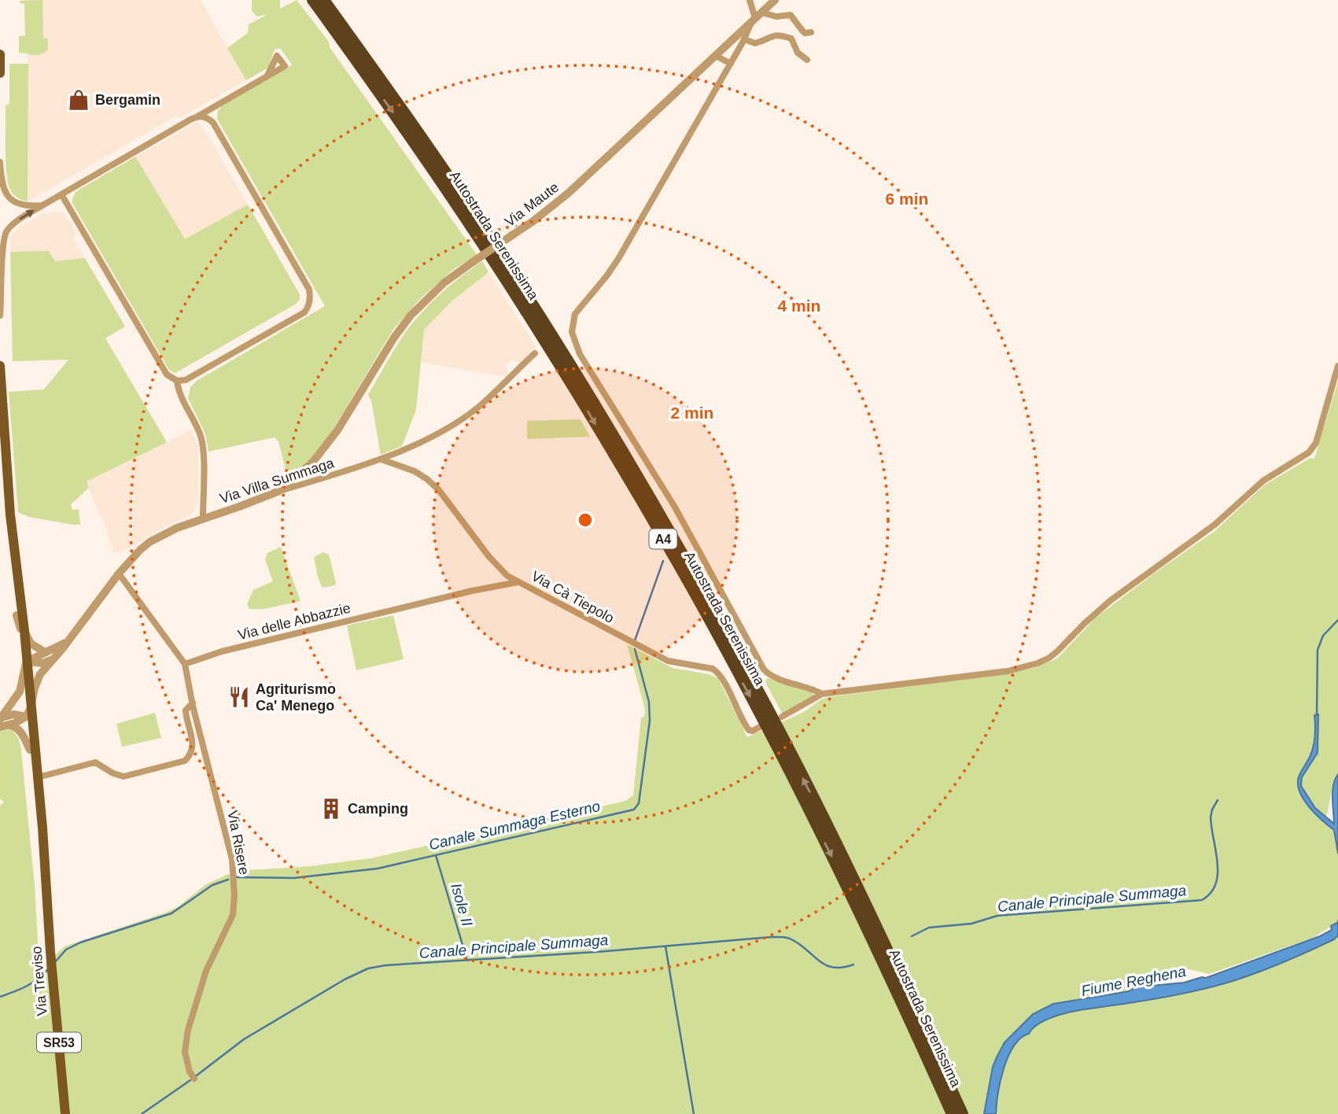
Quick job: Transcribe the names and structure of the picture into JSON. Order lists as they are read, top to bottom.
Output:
{
  "streets": {
    "highway": ["Autostrada Serenissima", "A4"],
    "main road": ["Via Treviso", "SR53"],
    "street": [
      "Via Maute",
      "Via Villa Summaga",
      "Via Cà Tiepolo",
      "Via delle Abbazzie",
      "Via Risere"
    ]
  },
  "crossings": [
    ["Via Maute", "Via Villa Summaga"],
    ["Via Villa Summaga", "Via Cà Tiepolo"],
    ["Via Villa Summaga", "Via Treviso"],
    ["Via Villa Summaga", "SR53"],
    ["Via Cà Tiepolo", "Via delle Abbazzie"],
    ["Via delle Abbazzie", "Via Risere"],
    ["Via Risere", "Via Treviso"],
    ["Via Treviso", "SR53"]
  ],
  "water": [
    "Canale Summaga Esterno",
    "Canale Principale Summaga",
    "Isole II",
    "Fiume Reghena"
  ],
  "places": {
    "shop": ["Bergamin"],
    "restaurant": ["Agriturismo Ca' Menego"],
    "building": ["Camping"]
  },
  "rings": ["6 min", "4 min", "2 min"]
}
